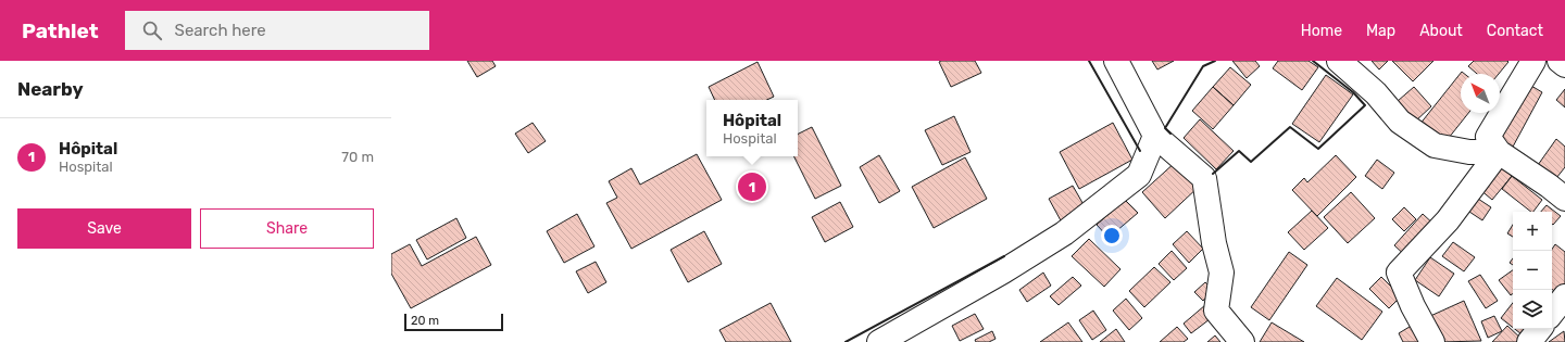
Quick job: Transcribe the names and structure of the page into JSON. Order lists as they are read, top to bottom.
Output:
{
  "scale_bar": "20 m",
  "north": "top left",
  "page": {
    "header": "Pathlet",
    "search": "Search here",
    "nav": [
      "Home",
      "Map",
      "About",
      "Contact"
    ],
    "heading": "Nearby",
    "popup": ["Hôpital", "Hospital"],
    "list": [
      {
        "mark": "1",
        "name": "Hôpital",
        "note": "Hospital",
        "value": "70 m"
      }
    ],
    "pins": "1",
    "buttons": ["Save", "Share"],
    "map_buttons": ["+", "−"],
    "scale": "20 m"
  }
}
